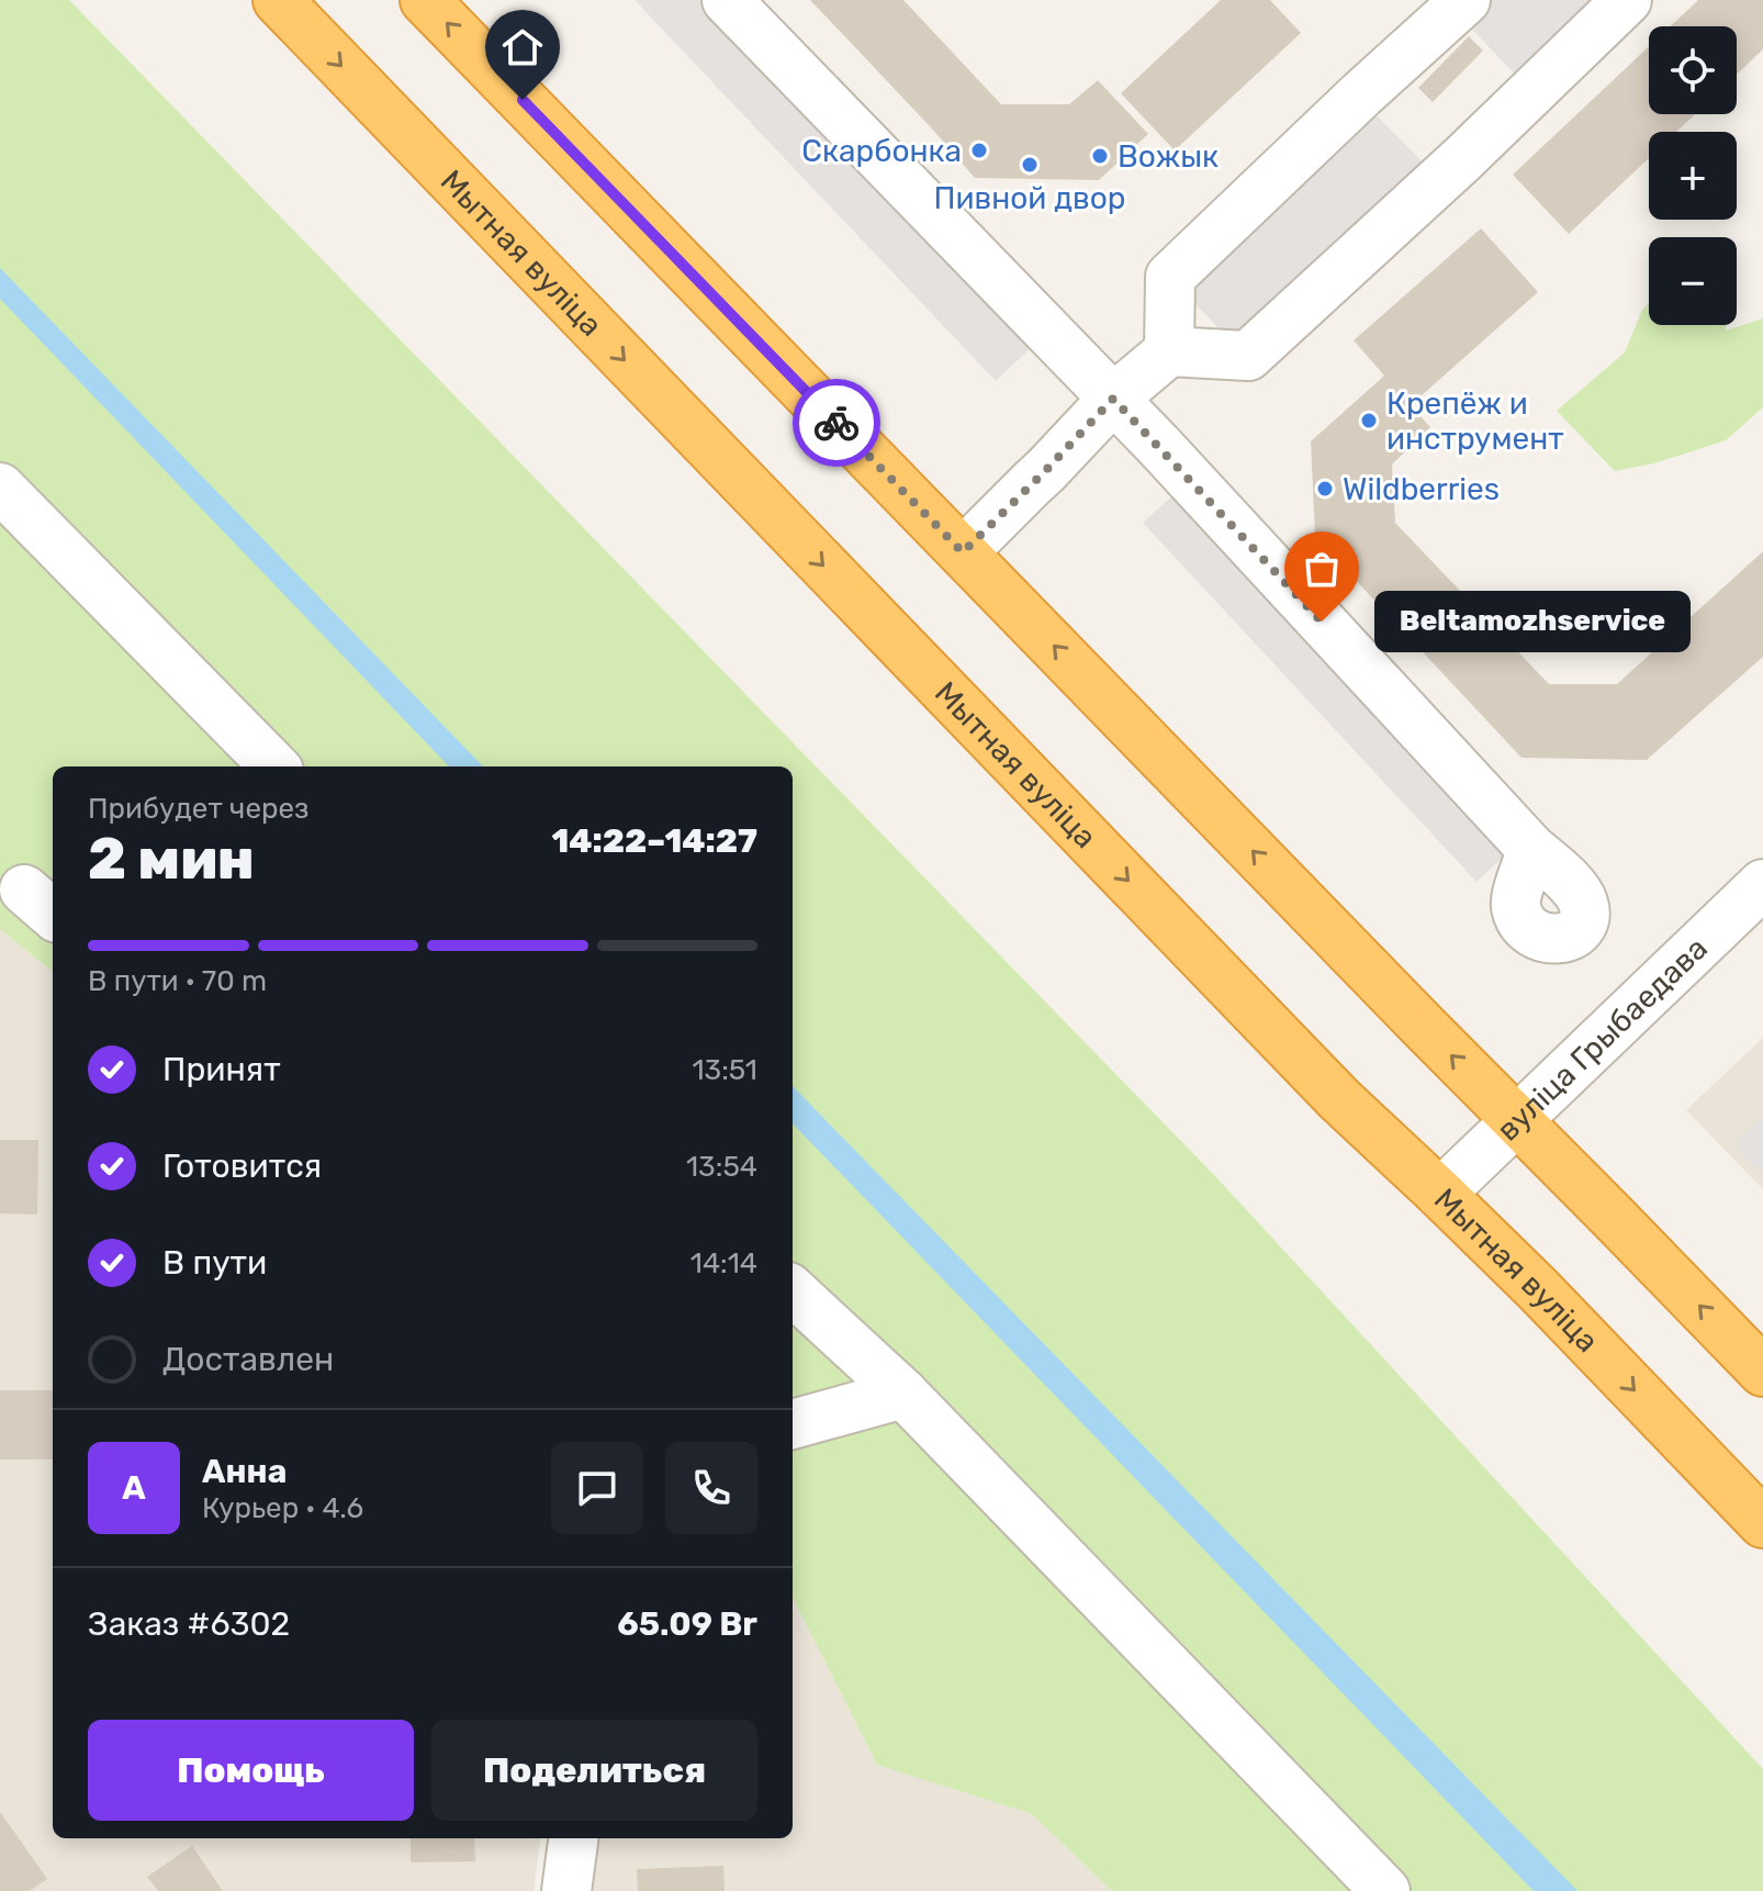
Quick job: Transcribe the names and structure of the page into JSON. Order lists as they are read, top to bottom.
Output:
{
  "streets": {
    "highway": ["Мытная вуліца"],
    "street": ["вуліца Грыбаедава"]
  },
  "crossings": [
    ["Мытная вуліца", "вуліца Грыбаедава"]
  ],
  "places": [
    "Скарбонка",
    "Вожык",
    "Пивной двор",
    "Крепёж и инструмент",
    "Wildberries",
    "Beltamozhservice"
  ],
  "page": {
    "map_buttons": ["+", "−"],
    "bubble": "Beltamozhservice",
    "heading": ["2 мин", "Прибудет через", "14:22–14:27"],
    "panel": [
      "Анна",
      "Курьер · 4.6",
      "Заказ #6302",
      "65.09 Br"
    ],
    "bar": "В пути · 70 m",
    "list": [
      ["Принят", "13:51"],
      ["Готовится", "13:54"],
      ["В пути", "14:14"],
      "Доставлен"
    ],
    "round": "А",
    "buttons": ["Помощь", "Поделиться"]
  }
}
